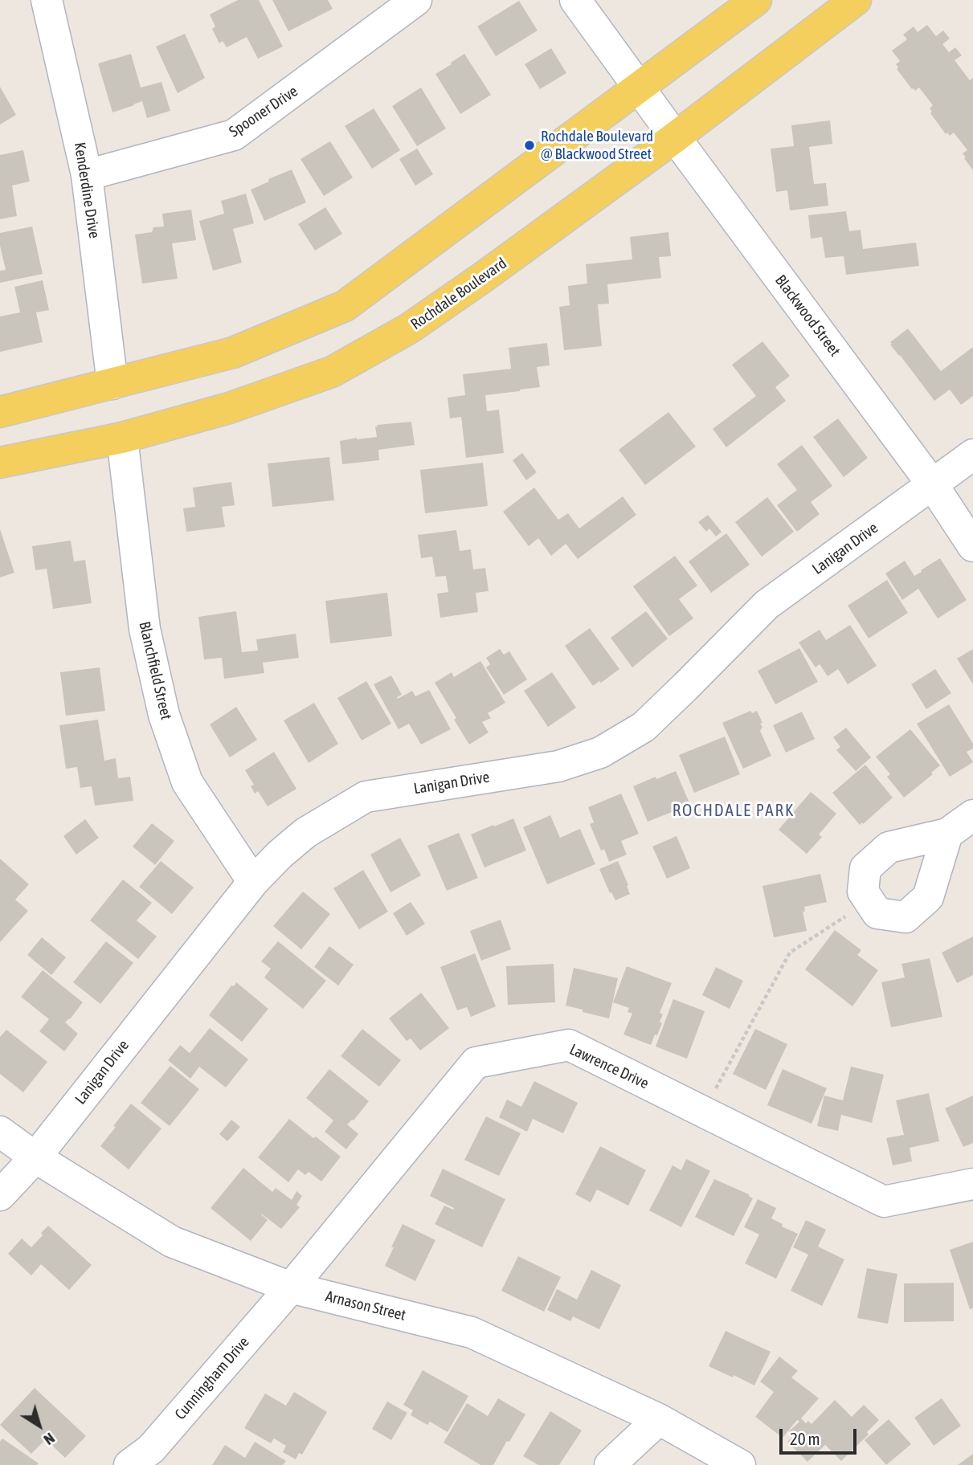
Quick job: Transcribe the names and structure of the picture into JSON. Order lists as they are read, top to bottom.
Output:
{
  "streets": {
    "main road": ["Rochdale Boulevard"],
    "street": [
      "Spooner Drive",
      "Kenderdine Drive",
      "Blackwood Street",
      "Lanigan Drive",
      "Blanchfield Street",
      "Lawrence Drive",
      "Arnason Street",
      "Cunningham Drive"
    ]
  },
  "crossings": [
    ["Spooner Drive", "Kenderdine Drive"],
    ["Rochdale Boulevard", "Blackwood Street"],
    ["Rochdale Boulevard", "Blanchfield Street"],
    ["Blackwood Street", "Lanigan Drive"],
    ["Lanigan Drive", "Blanchfield Street"],
    ["Lanigan Drive", "Arnason Street"],
    ["Lawrence Drive", "Arnason Street"],
    ["Lawrence Drive", "Cunningham Drive"],
    ["Arnason Street", "Cunningham Drive"]
  ],
  "districts": ["ROCHDALE PARK"],
  "places": ["Rochdale Boulevard @ Blackwood Street"],
  "scale_bar": "20 m",
  "north": "bottom right"
}
